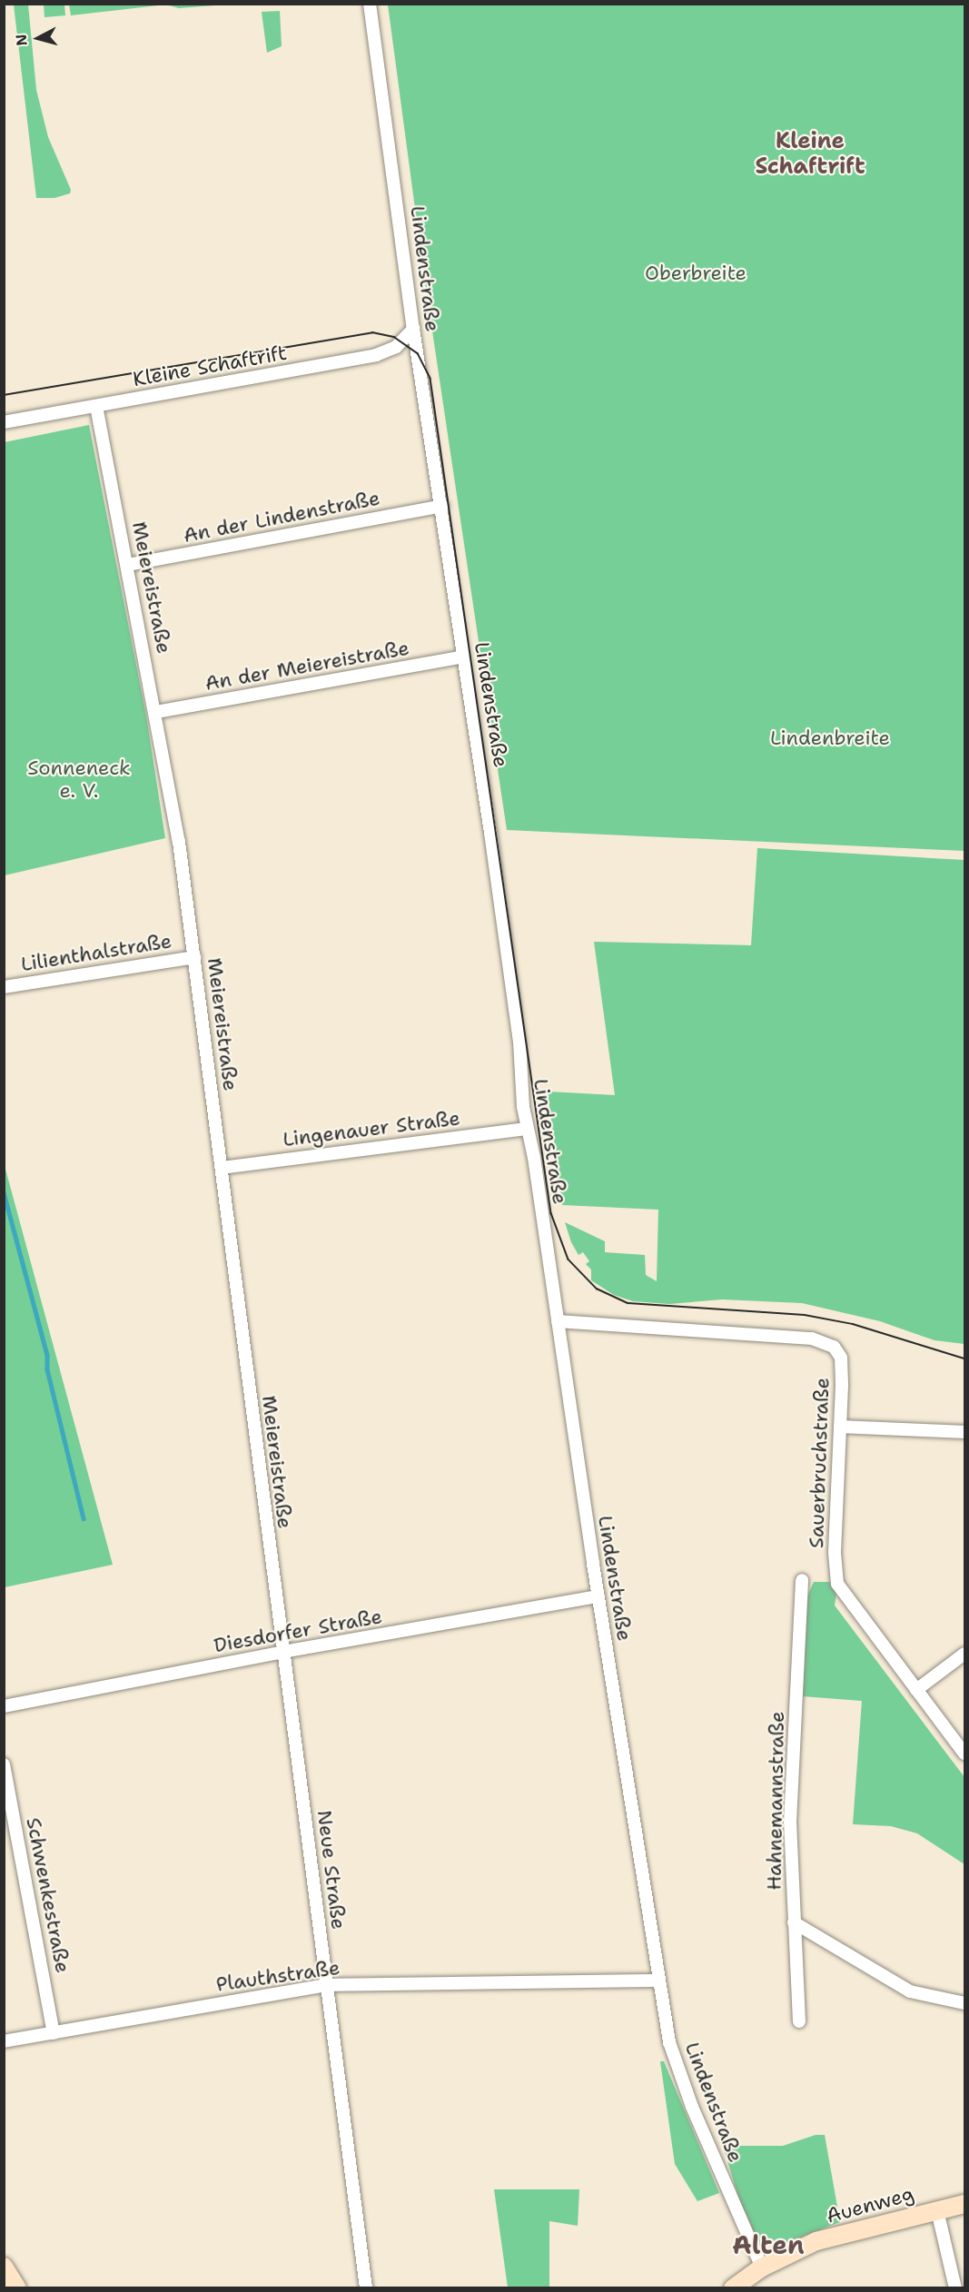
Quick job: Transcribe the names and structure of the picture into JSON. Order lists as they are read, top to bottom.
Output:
{
  "streets": {
    "main road": ["Auenweg"],
    "street": [
      "Lindenstraße",
      "Kleine Schaftrift",
      "An der Lindenstraße",
      "Meiereistraße",
      "An der Meiereistraße",
      "Lilienthalstraße",
      "Lingenauer Straße",
      "Sauerbruchstraße",
      "Diesdorfer Straße",
      "Hahnemannstraße",
      "Neue Straße",
      "Schwenkestraße",
      "Plauthstraße"
    ]
  },
  "crossings": [
    ["Lindenstraße", "Kleine Schaftrift"],
    ["Lindenstraße", "An der Lindenstraße"],
    ["Lindenstraße", "An der Meiereistraße"],
    ["Lindenstraße", "Lingenauer Straße"],
    ["Lindenstraße", "Sauerbruchstraße"],
    ["Lindenstraße", "Diesdorfer Straße"],
    ["Lindenstraße", "Plauthstraße"],
    ["Lindenstraße", "Auenweg"],
    ["Kleine Schaftrift", "Meiereistraße"],
    ["An der Lindenstraße", "Meiereistraße"],
    ["Meiereistraße", "An der Meiereistraße"],
    ["Meiereistraße", "Lilienthalstraße"],
    ["Meiereistraße", "Lingenauer Straße"],
    ["Meiereistraße", "Diesdorfer Straße"],
    ["Meiereistraße", "Neue Straße"],
    ["Diesdorfer Straße", "Neue Straße"],
    ["Neue Straße", "Plauthstraße"],
    ["Schwenkestraße", "Plauthstraße"]
  ],
  "districts": ["Kleine Schaftrift", "Alten"],
  "parks": ["Oberbreite", "Lindenbreite", "Sonneneck e. V."],
  "north": "left"
}
